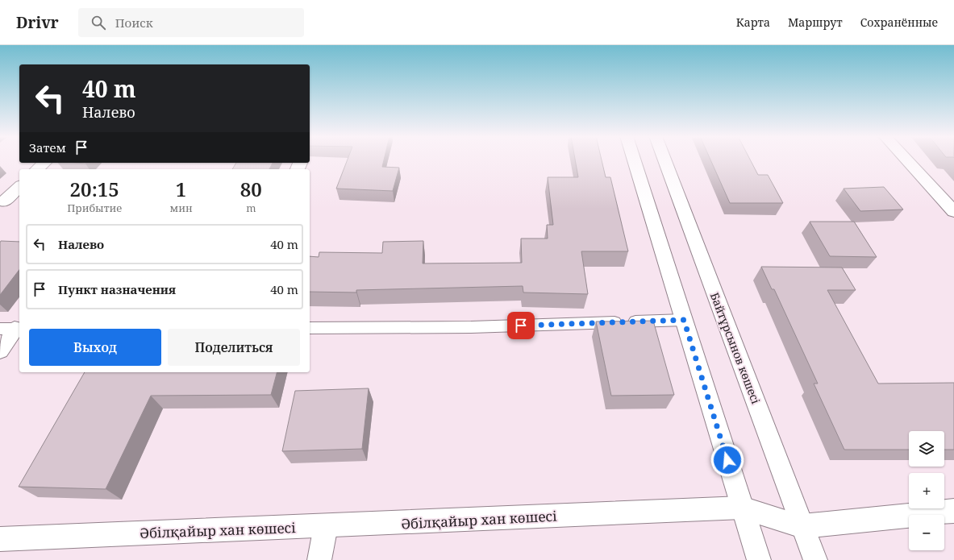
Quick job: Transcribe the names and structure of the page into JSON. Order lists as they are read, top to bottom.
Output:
{
  "streets": {
    "main road": ["Байтұрсынов көшесі", "Әбілқайыр хан көшесі"]
  },
  "crossings": [
    ["Байтұрсынов көшесі", "Әбілқайыр хан көшесі"]
  ],
  "page": {
    "header": "Drivr",
    "search": "Поиск",
    "nav": ["Карта", "Маршрут", "Сохранённые"],
    "turn": ["40 m", "Налево"],
    "then": "Затем",
    "eta": [
      "20:15",
      "Прибытие",
      "1",
      "мин",
      "80",
      "m"
    ],
    "list": [
      {
        "name": "Налево",
        "value": "40 m"
      },
      {
        "name": "Пункт назначения",
        "value": "40 m"
      }
    ],
    "buttons": ["Выход", "Поделиться"],
    "map_buttons": ["+", "−"]
  }
}
